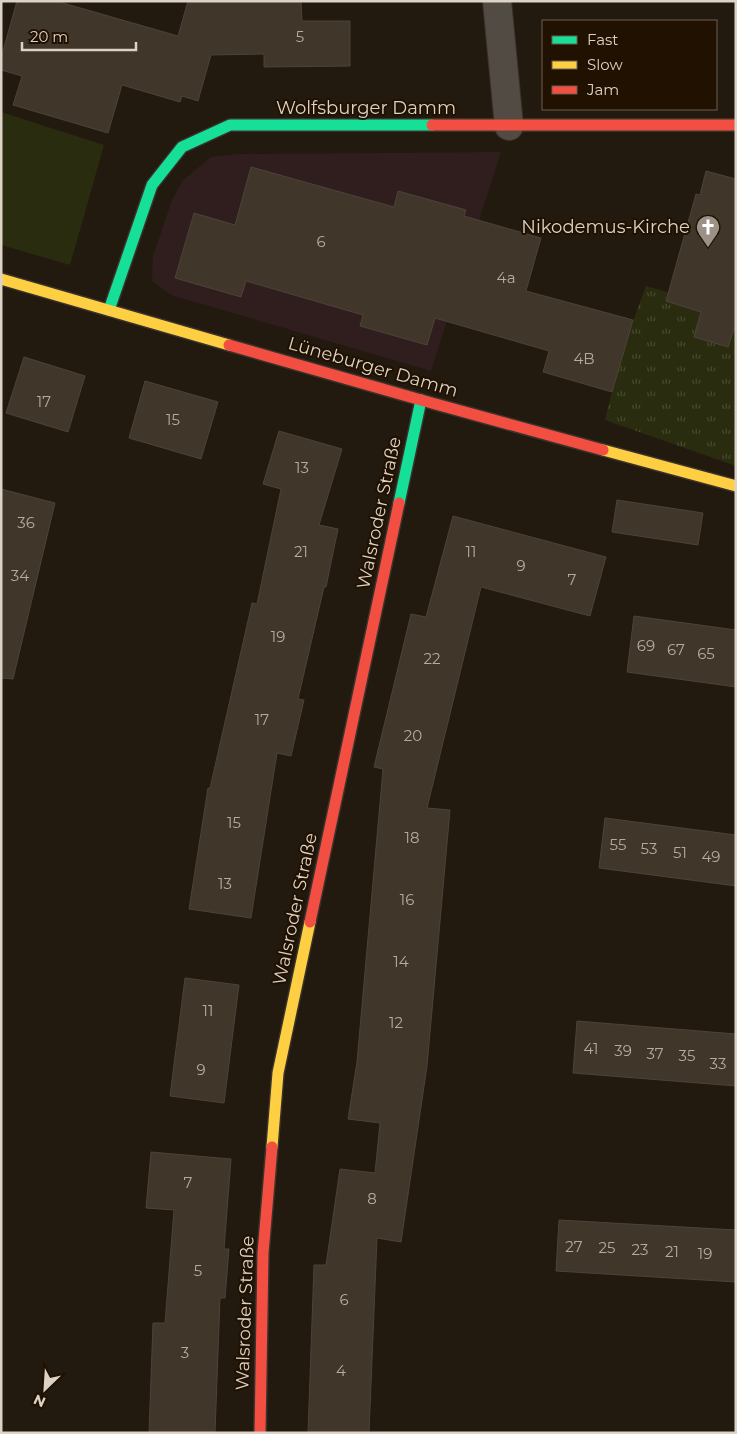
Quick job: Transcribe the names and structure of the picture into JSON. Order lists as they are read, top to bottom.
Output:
{
  "streets": {
    "street": ["Wolfsburger Damm", "Lüneburger Damm", "Walsroder Straße"]
  },
  "crossings": [
    ["Wolfsburger Damm", "Lüneburger Damm"],
    ["Lüneburger Damm", "Walsroder Straße"]
  ],
  "places": {
    "church": ["Nikodemus-Kirche"]
  },
  "house_numbers": [
    "5",
    "6",
    "4a",
    "4B",
    "17",
    "15",
    "13",
    "36",
    "21",
    "11",
    "9",
    "34",
    "7",
    "19",
    "69",
    "67",
    "65",
    "22",
    "17",
    "20",
    "15",
    "18",
    "55",
    "53",
    "51",
    "49",
    "13",
    "16",
    "14",
    "11",
    "12",
    "41",
    "39",
    "37",
    "35",
    "33",
    "9",
    "7",
    "8",
    "27",
    "25",
    "23",
    "21",
    "19",
    "5",
    "6",
    "3",
    "4"
  ],
  "legend": ["Fast", "Slow", "Jam"],
  "scale_bar": "20 m",
  "north": "bottom left"
}
